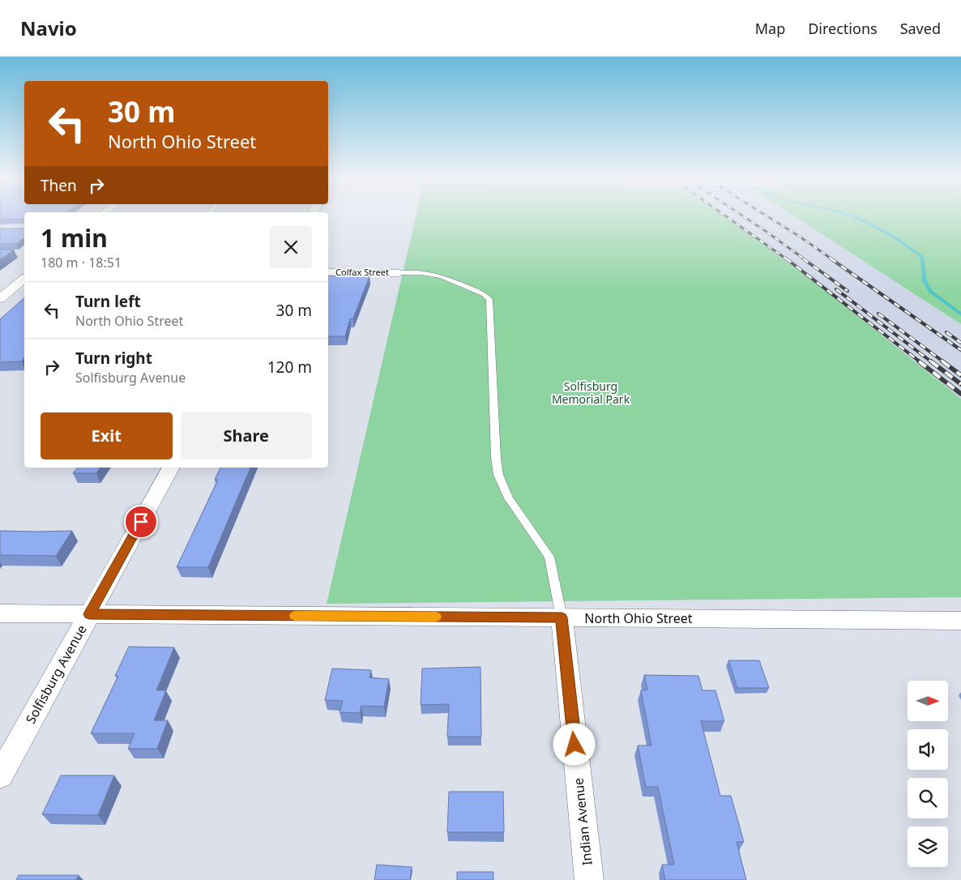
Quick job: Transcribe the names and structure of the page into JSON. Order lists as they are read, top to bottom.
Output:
{
  "streets": {
    "street": [
      "Colfax Street",
      "North Ohio Street",
      "Solfisburg Avenue",
      "Indian Avenue"
    ]
  },
  "crossings": [
    ["North Ohio Street", "Solfisburg Avenue"],
    ["North Ohio Street", "Indian Avenue"]
  ],
  "parks": ["Solfisburg Memorial Park"],
  "north": "right",
  "page": {
    "header": "Navio",
    "nav": ["Map", "Directions", "Saved"],
    "turn": ["30 m", "North Ohio Street"],
    "then": "Then",
    "heading": ["1 min", "180 m · 18:51"],
    "list": [
      {
        "name": "Turn left",
        "note": "North Ohio Street",
        "value": "30 m"
      },
      {
        "name": "Turn right",
        "note": "Solfisburg Avenue",
        "value": "120 m"
      }
    ],
    "buttons": ["Exit", "Share"]
  }
}
